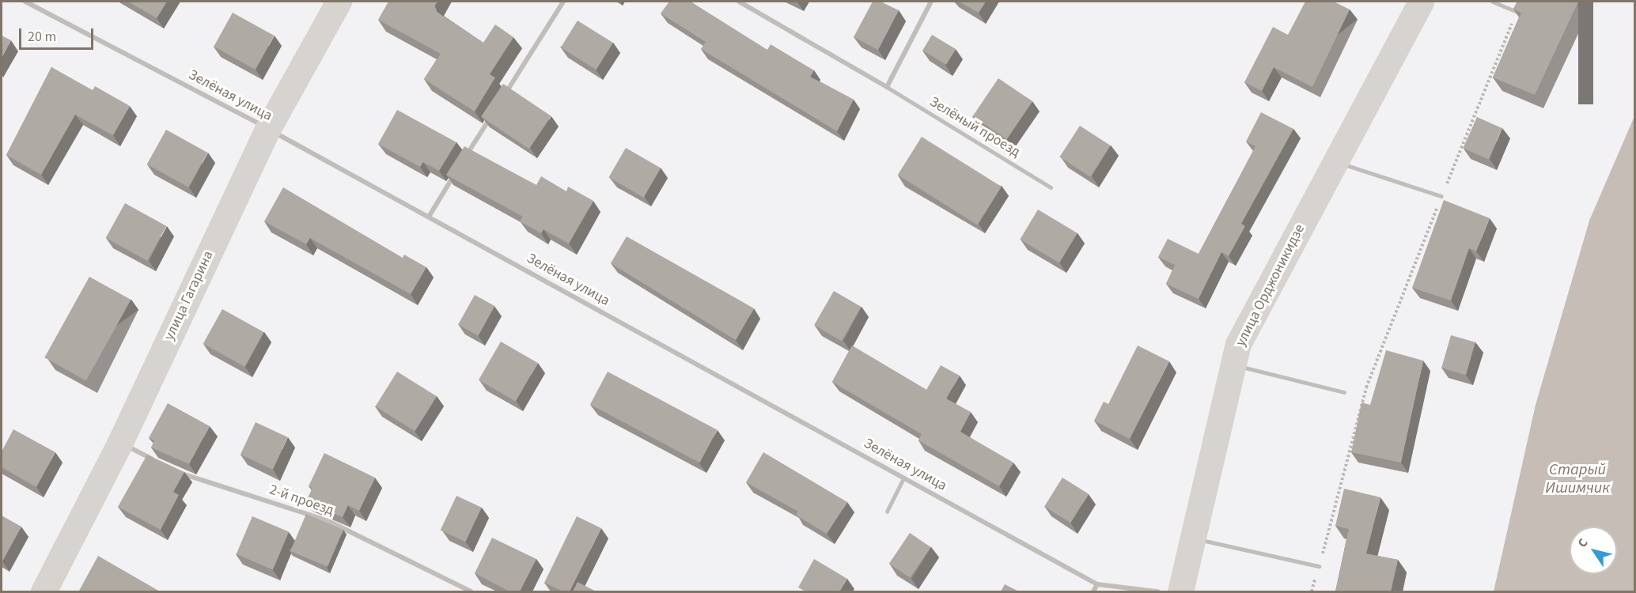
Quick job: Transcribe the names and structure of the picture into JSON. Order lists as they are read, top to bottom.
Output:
{
  "streets": {
    "main road": ["улица Орджоникидзе", "улица Гагарина"],
    "street": ["Зелёная улица", "Зелёный проезд", "2-й проезд"]
  },
  "crossings": [
    ["Зелёная улица", "улица Гагарина"]
  ],
  "water": ["Старый Ишимчик"],
  "scale_bar": "20 m",
  "north": "top left"
}
